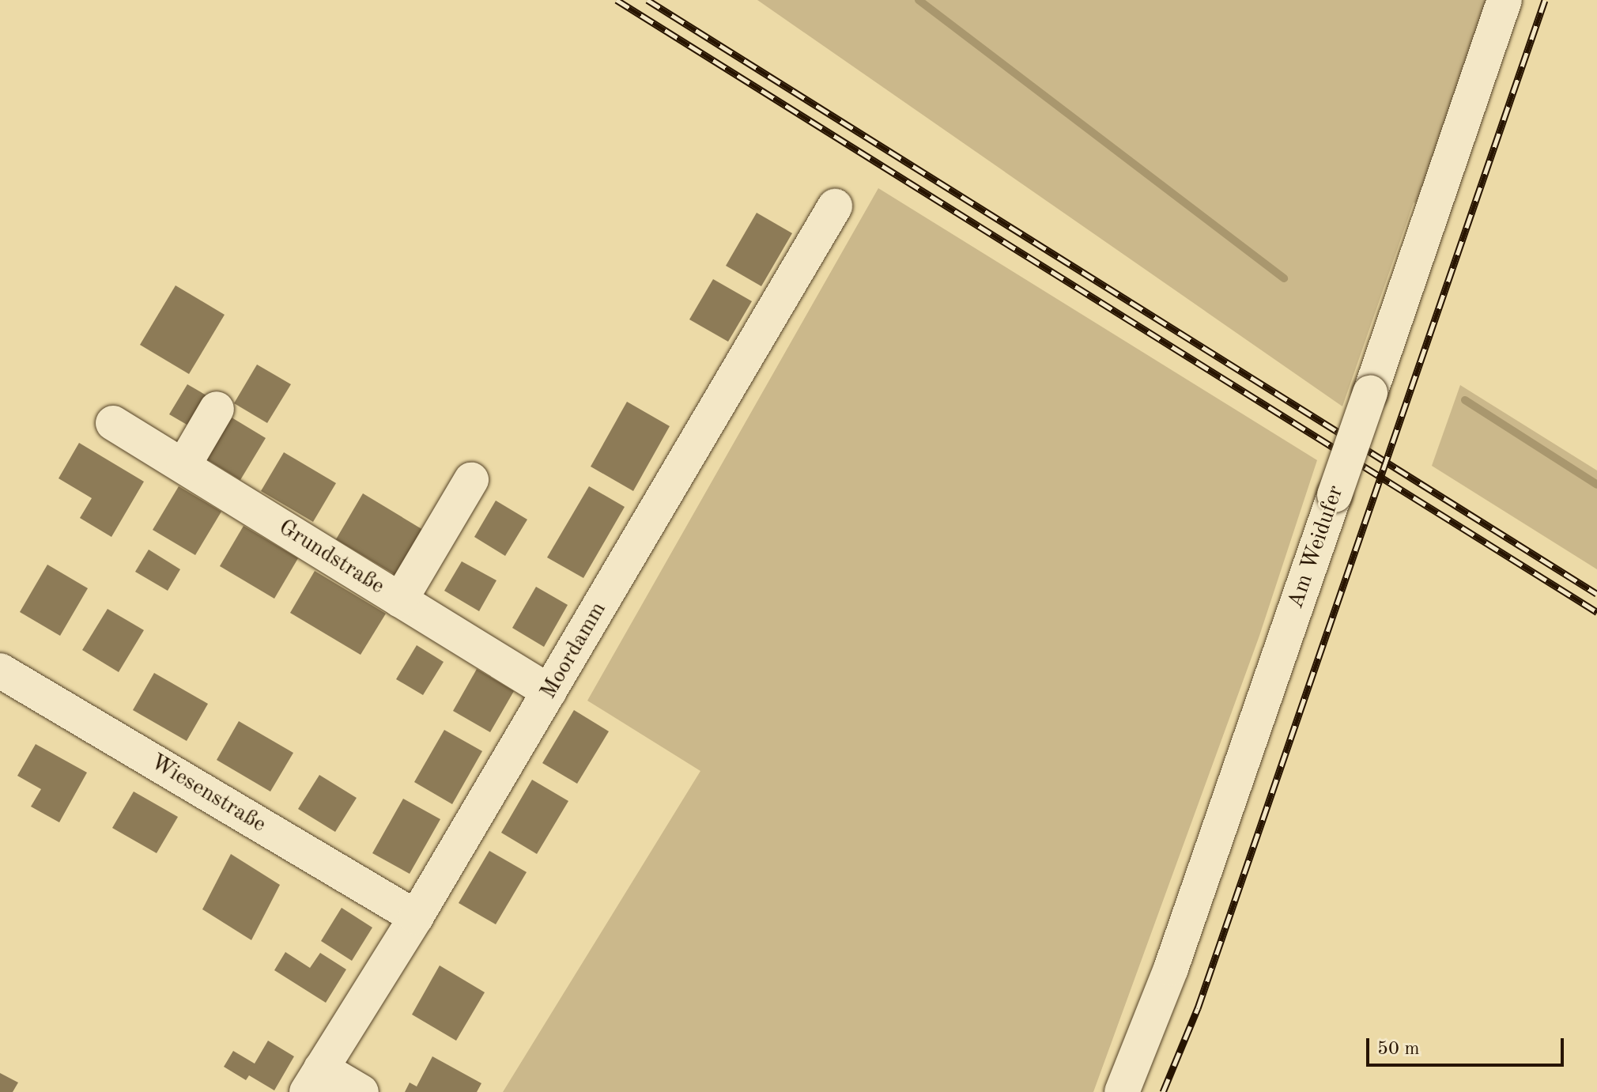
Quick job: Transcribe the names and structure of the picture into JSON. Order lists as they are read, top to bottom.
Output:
{
  "streets": {
    "street": [
      "Am Weidufer",
      "Grundstraße",
      "Moordamm",
      "Wiesenstraße"
    ]
  },
  "crossings": [
    ["Grundstraße", "Moordamm"],
    ["Moordamm", "Wiesenstraße"]
  ],
  "scale_bar": "50 m"
}
